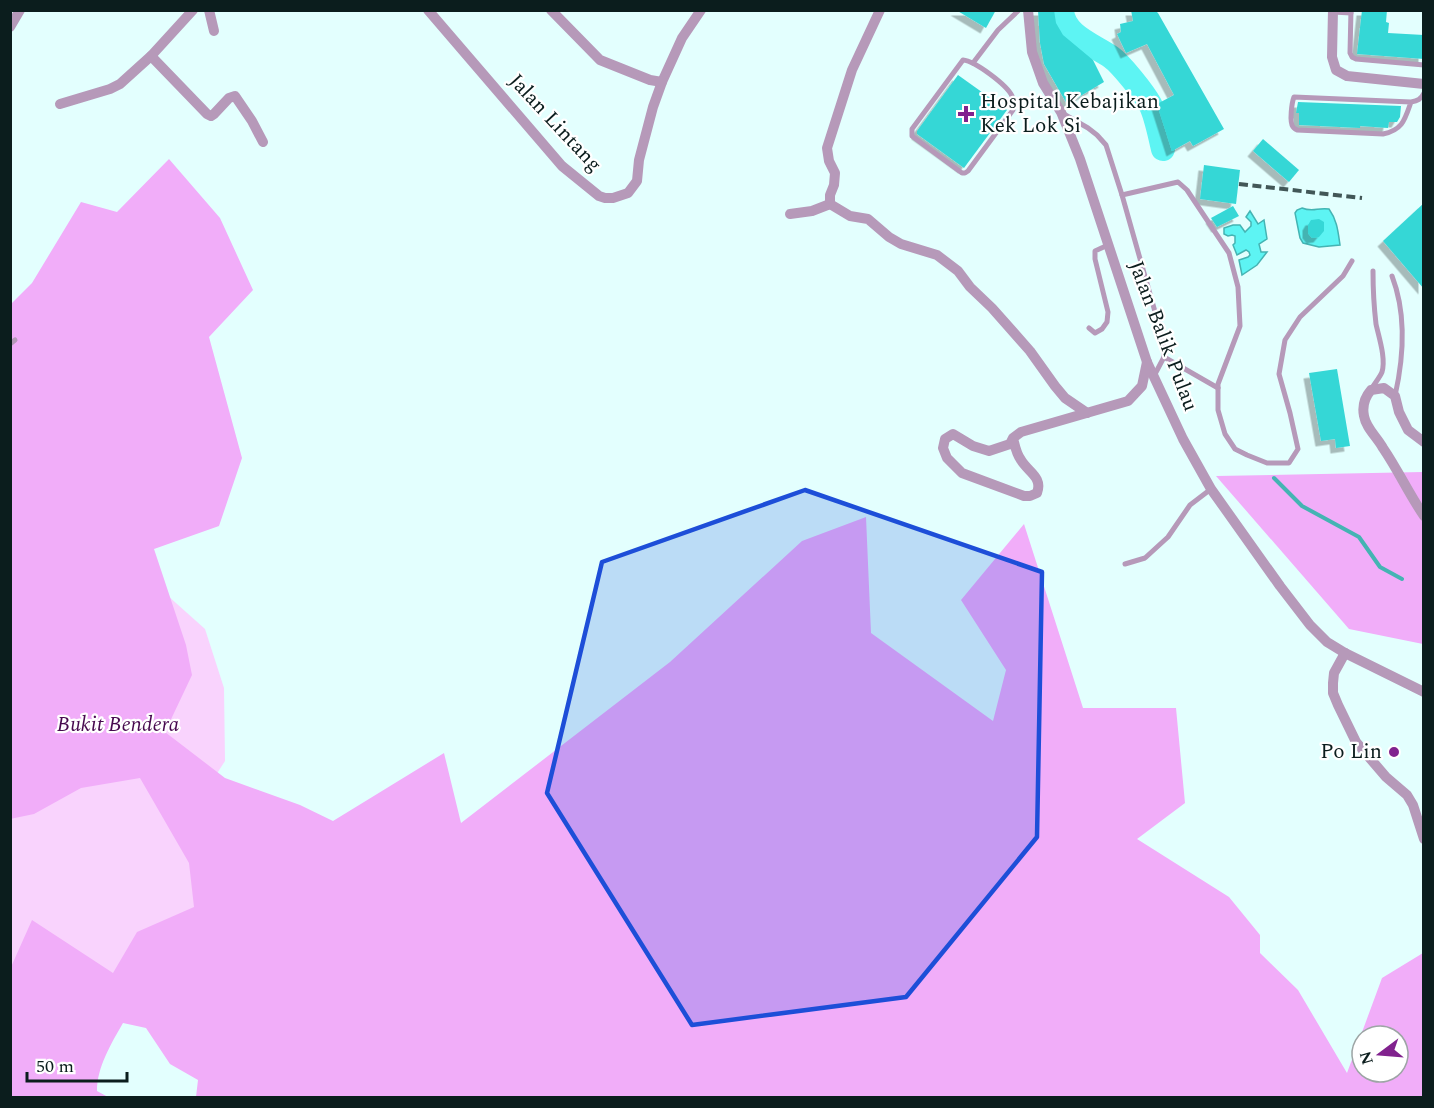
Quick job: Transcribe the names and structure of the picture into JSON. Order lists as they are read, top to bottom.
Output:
{
  "streets": {
    "street": ["Jalan Lintang", "Jalan Balik Pulau"]
  },
  "parks": ["Bukit Bendera"],
  "places": {
    "health": ["Hospital Kebajikan Kek Lok Si"],
    "other": ["Po Lin"]
  },
  "scale_bar": "50 m",
  "north": "left"
}
